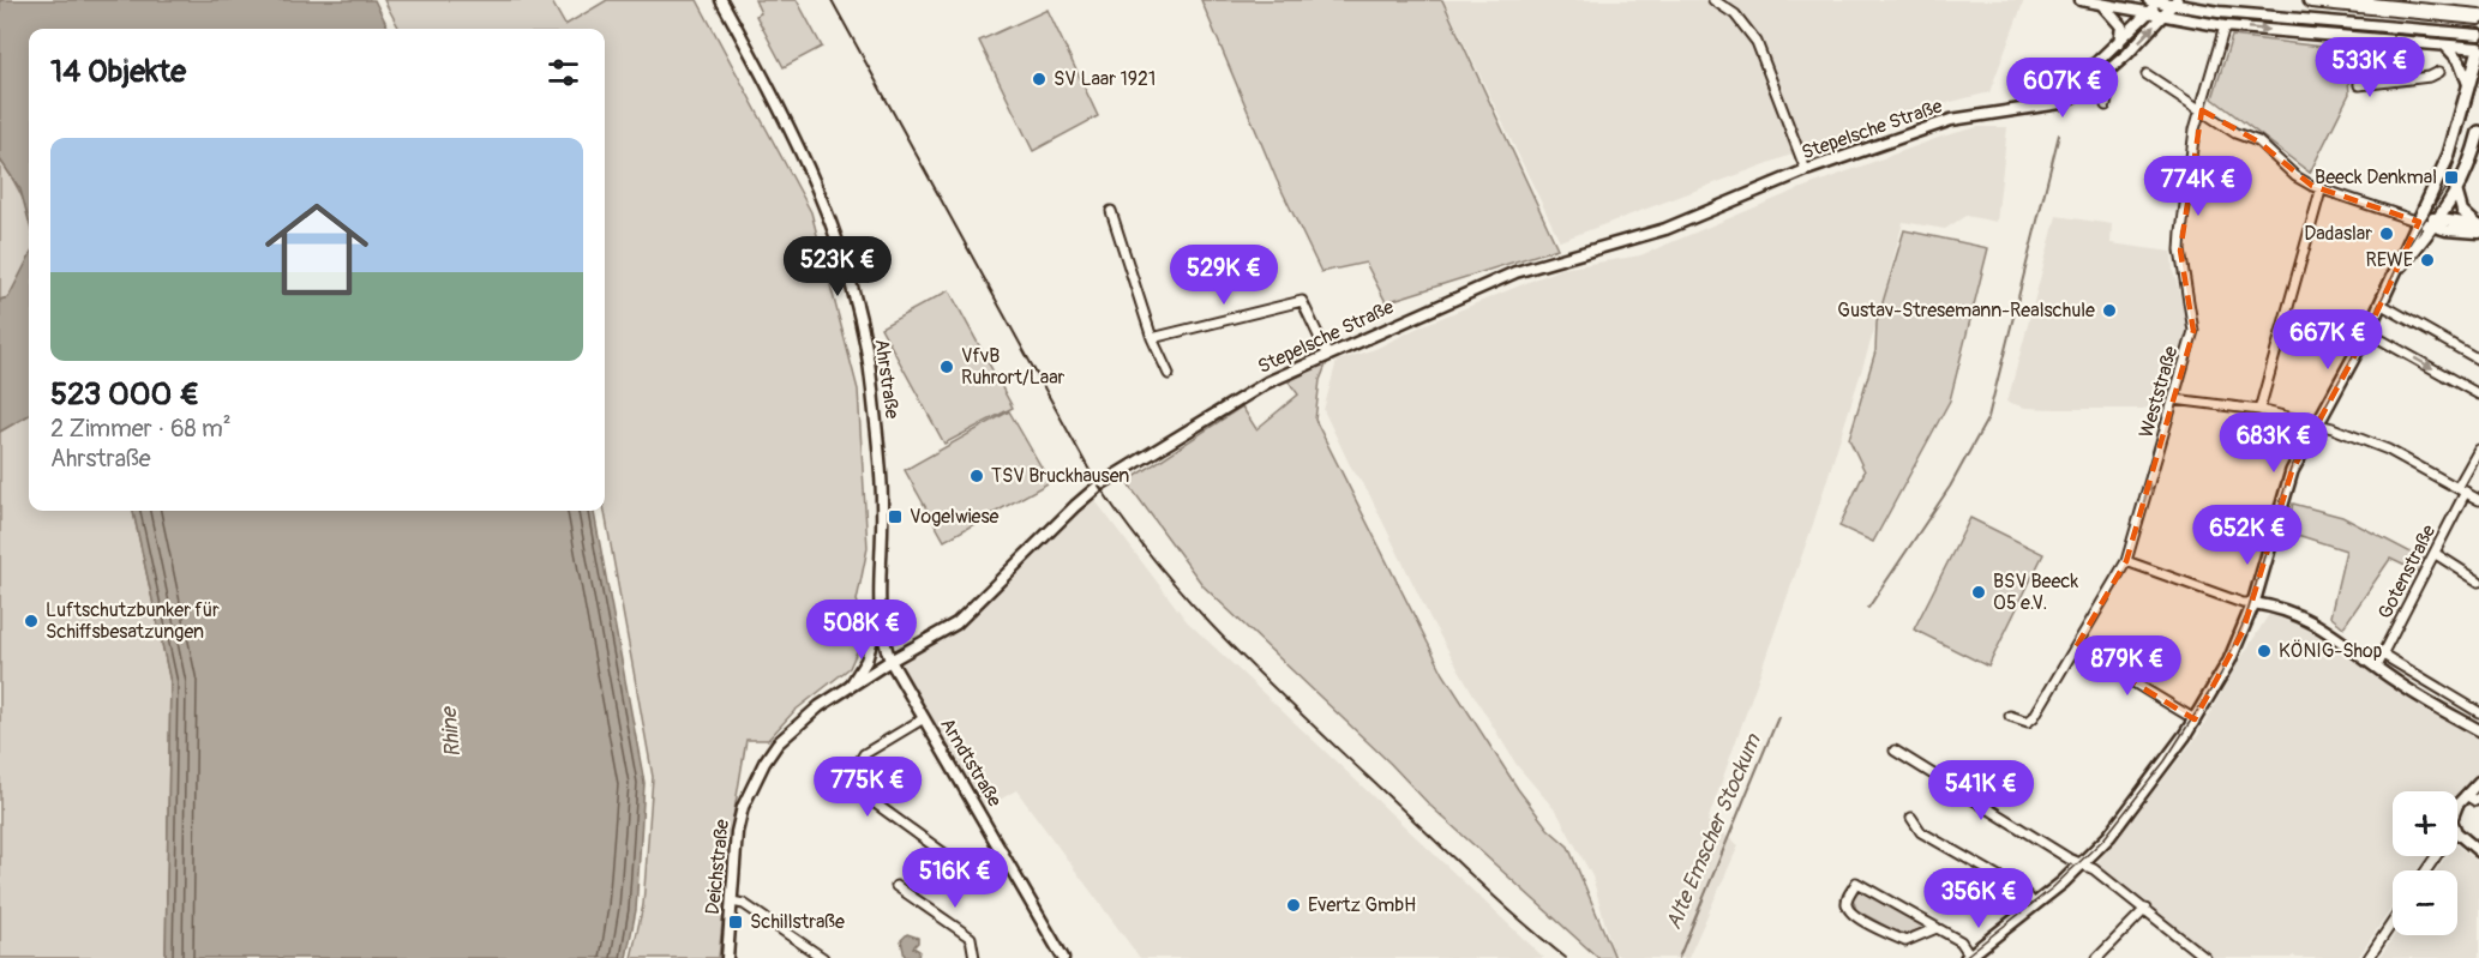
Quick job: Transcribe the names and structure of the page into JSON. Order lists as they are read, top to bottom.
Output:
{
  "streets": {
    "street": [
      "Stepelsche Straße",
      "Ahrstraße",
      "Weststraße",
      "Gotenstraße",
      "Arndtstraße",
      "Deichstraße"
    ]
  },
  "crossings": [
    ["Stepelsche Straße", "Ahrstraße"],
    ["Stepelsche Straße", "Arndtstraße"],
    ["Stepelsche Straße", "Deichstraße"],
    ["Ahrstraße", "Arndtstraße"]
  ],
  "water": ["Rhine", "Alte Emscher Stockum"],
  "places": {
    "other": [
      "SV Laar 1921",
      "Dadaslar",
      "REWE",
      "Gustav-Stresemann-Realschule",
      "VfvB Ruhrort/Laar",
      "TSV Bruckhausen",
      "BSV Beeck 05 e.V.",
      "Luftschutzbunker für Schiffsbesatzungen",
      "KÖNIG-Shop",
      "Evertz GmbH"
    ],
    "transit": ["Beeck Denkmal", "Vogelwiese", "Schillstraße"]
  },
  "page": {
    "heading": "14 Objekte",
    "price": [
      "533K €",
      "607K €",
      "774K €",
      "523K €",
      "529K €",
      "667K €",
      "683K €",
      "652K €",
      "508K €",
      "879K €",
      "775K €",
      "541K €",
      "516K €",
      "356K €"
    ],
    "list": [
      {
        "name": "523 000 €",
        "note": "2 Zimmer · 68 m² · Ahrstraße"
      }
    ],
    "map_buttons": ["+", "−"]
  }
}
